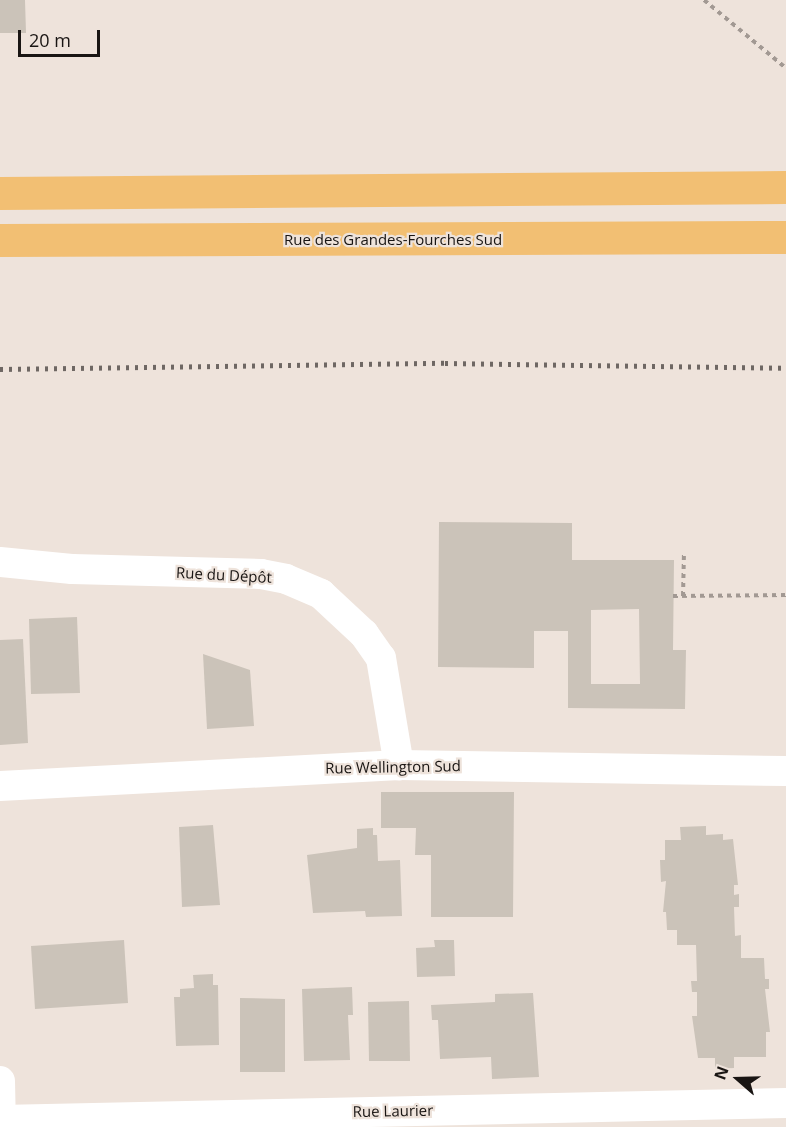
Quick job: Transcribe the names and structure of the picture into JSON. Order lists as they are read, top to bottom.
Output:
{
  "streets": {
    "main road": ["Rue des Grandes-Fourches Sud"],
    "street": ["Rue du Dépôt", "Rue Wellington Sud", "Rue Laurier"]
  },
  "crossings": [
    ["Rue du Dépôt", "Rue Wellington Sud"]
  ],
  "scale_bar": "20 m",
  "north": "left"
}
